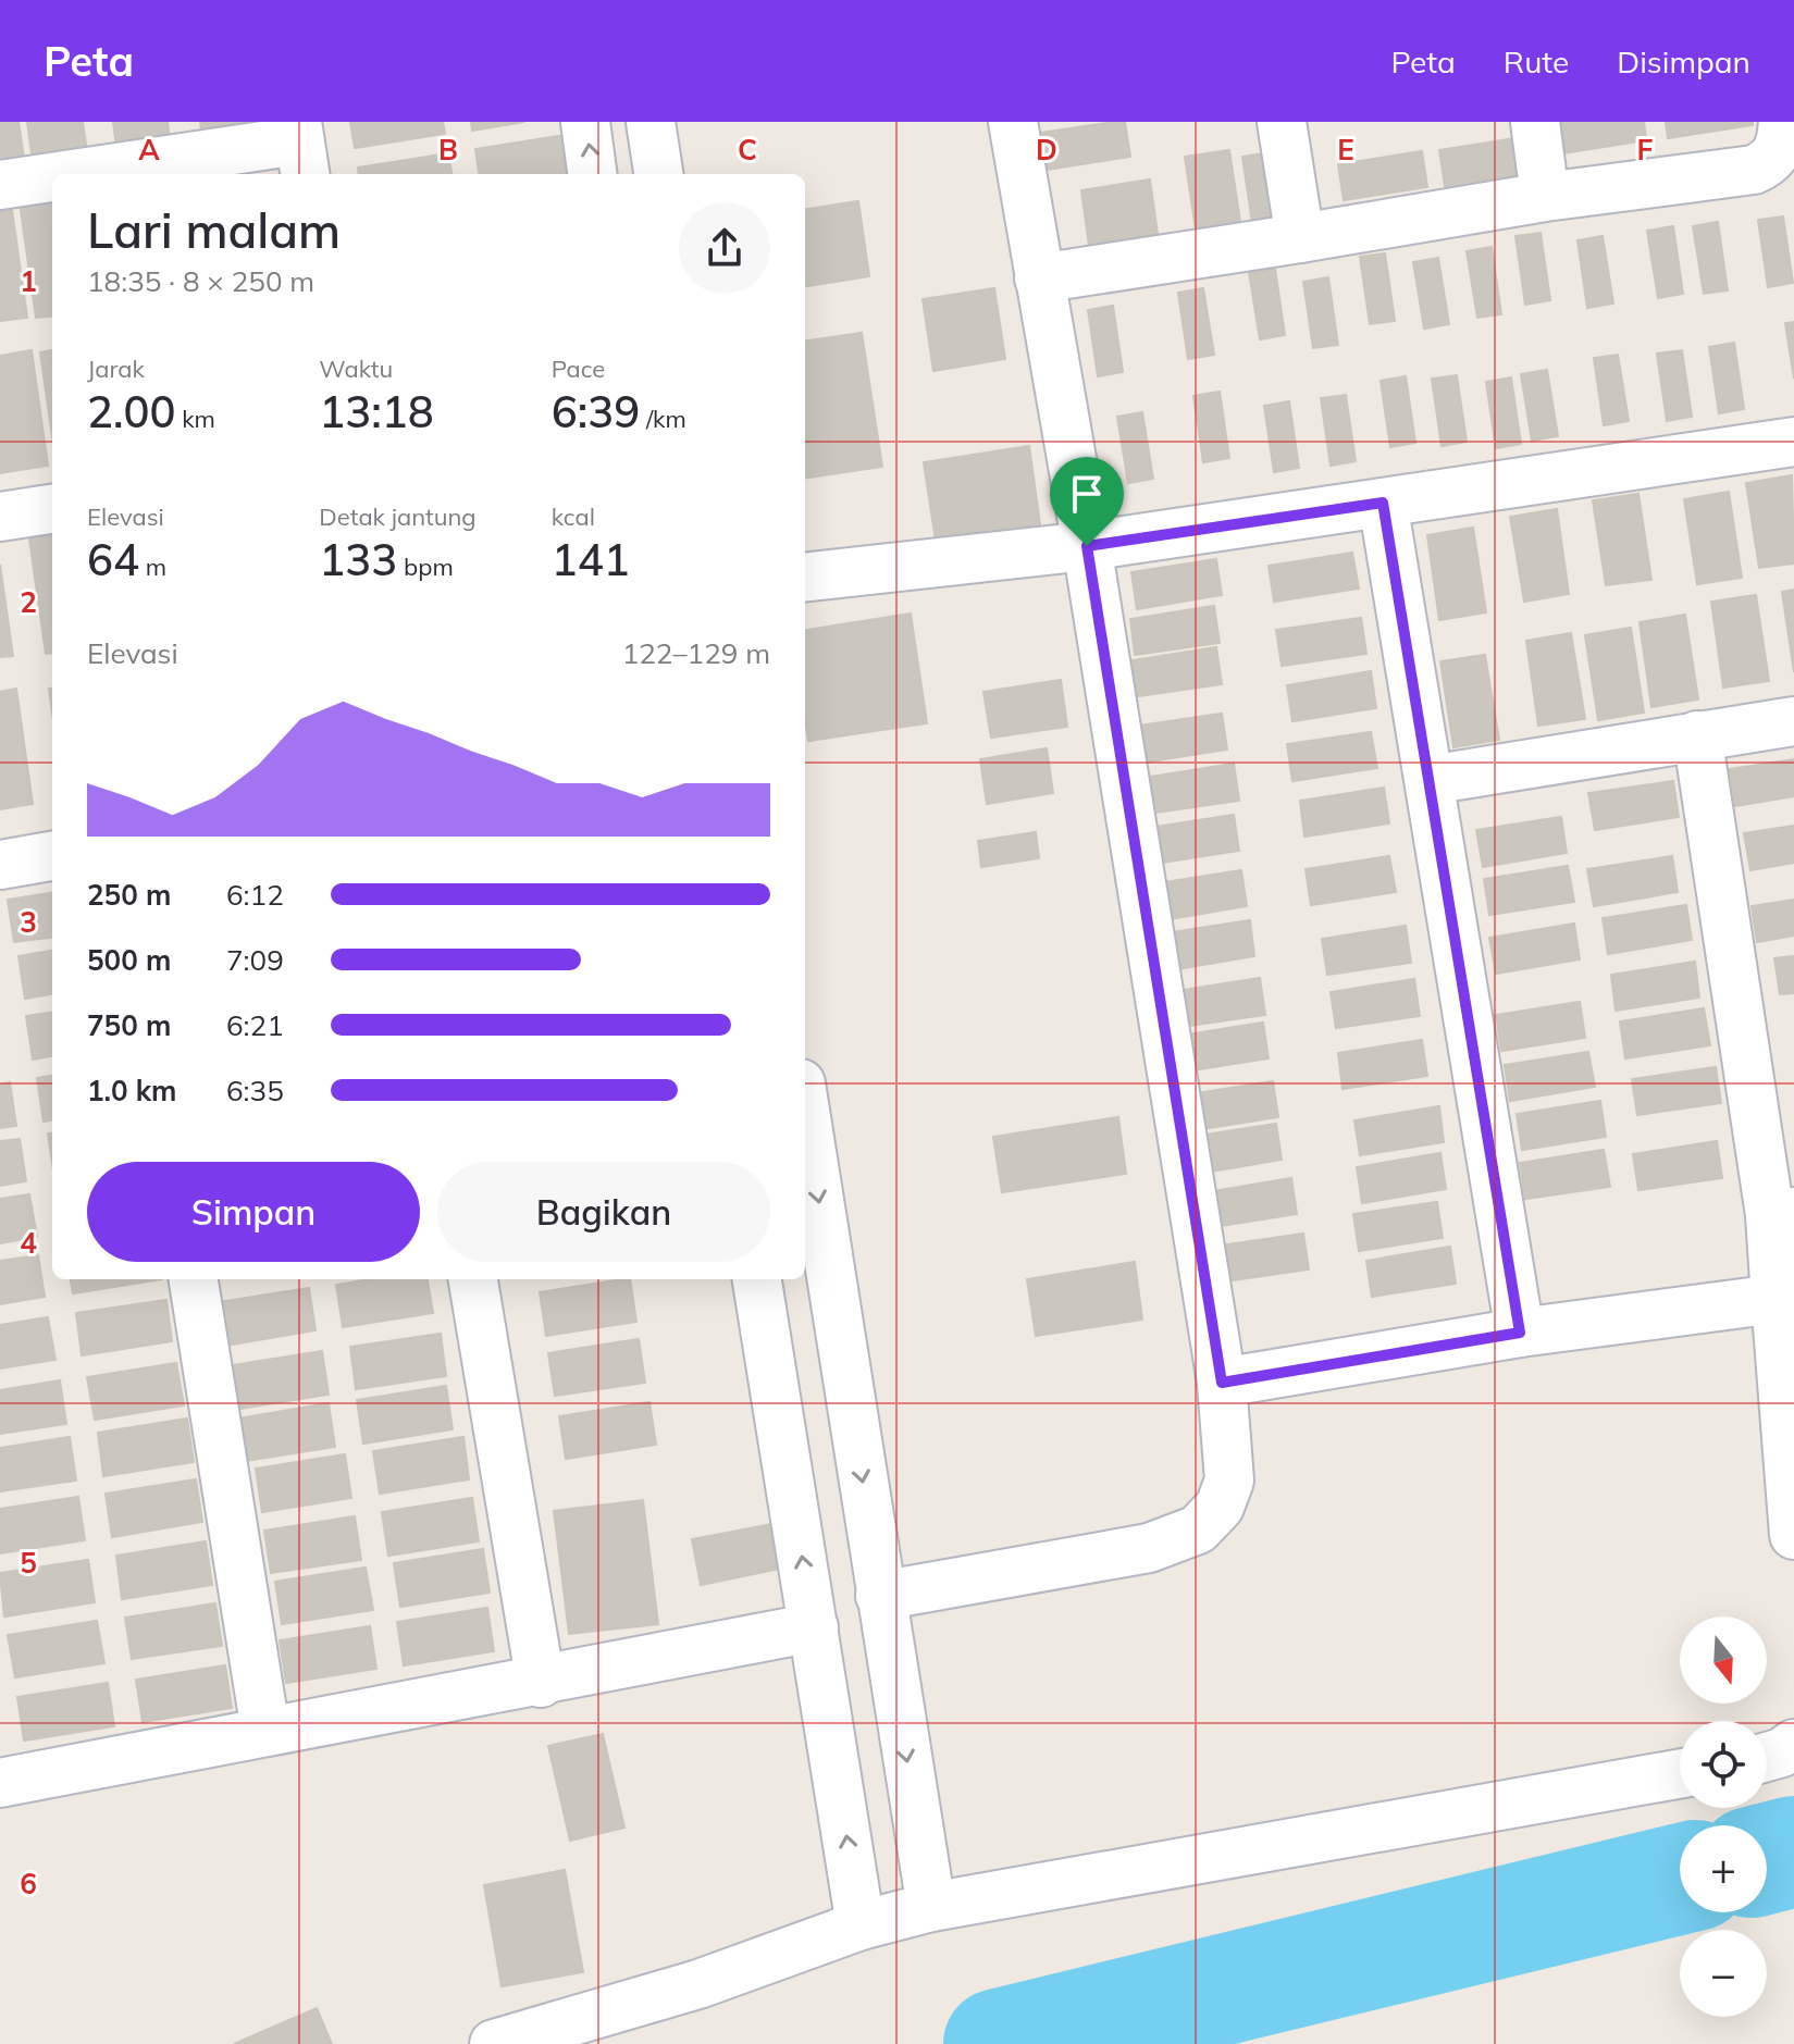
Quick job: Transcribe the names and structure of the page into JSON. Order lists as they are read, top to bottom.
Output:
{
  "north": "bottom",
  "page": {
    "header": "Peta",
    "nav": ["Peta", "Rute", "Disimpan"],
    "heading": ["Lari malam", "18:35 · 8 × 250 m"],
    "stats": [
      ["Jarak", "2.00 km"],
      ["Waktu", "13:18"],
      ["Pace", "6:39 /km"],
      ["Elevasi", "64 m"],
      ["Detak jantung", "133 bpm"],
      ["kcal", "141"]
    ],
    "chart": ["Elevasi", "122–129 m"],
    "list": [
      {
        "name": "250 m",
        "note": "6:12"
      },
      {
        "name": "500 m",
        "note": "7:09"
      },
      {
        "name": "750 m",
        "note": "6:21"
      },
      {
        "name": "1.0 km",
        "note": "6:35"
      }
    ],
    "buttons": ["Simpan", "Bagikan"],
    "map_buttons": ["+", "−"]
  },
  "grid": {
    "columns": [
      "A",
      "B",
      "C",
      "D",
      "E",
      "F"
    ],
    "rows": [
      "1",
      "2",
      "3",
      "4",
      "5",
      "6"
    ]
  }
}
